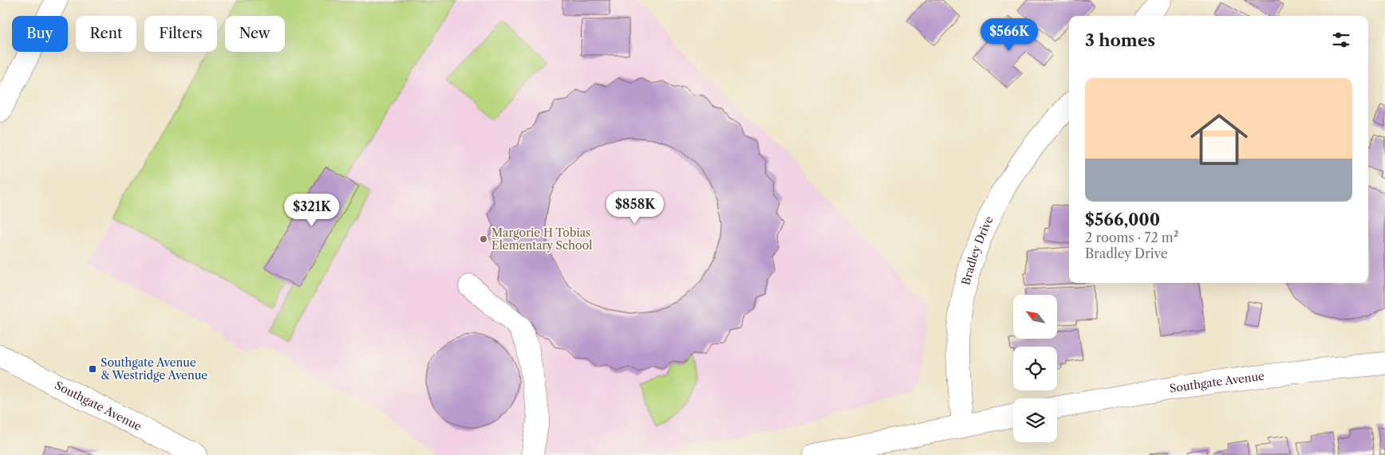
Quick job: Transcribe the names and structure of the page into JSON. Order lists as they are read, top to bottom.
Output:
{
  "streets": {
    "street": ["Bradley Drive", "Southgate Avenue"]
  },
  "places": {
    "other": ["Margorie H Tobias Elementary School"],
    "transit": ["Southgate Avenue & Westridge Avenue"]
  },
  "north": "top left",
  "page": {
    "chip": [
      "Buy",
      "Rent",
      "Filters",
      "New"
    ],
    "heading": "3 homes",
    "price": ["$566K", "$858K", "$321K"],
    "list": [
      {
        "name": "$566,000",
        "note": "2 rooms · 72 m² · Bradley Drive"
      }
    ]
  }
}
